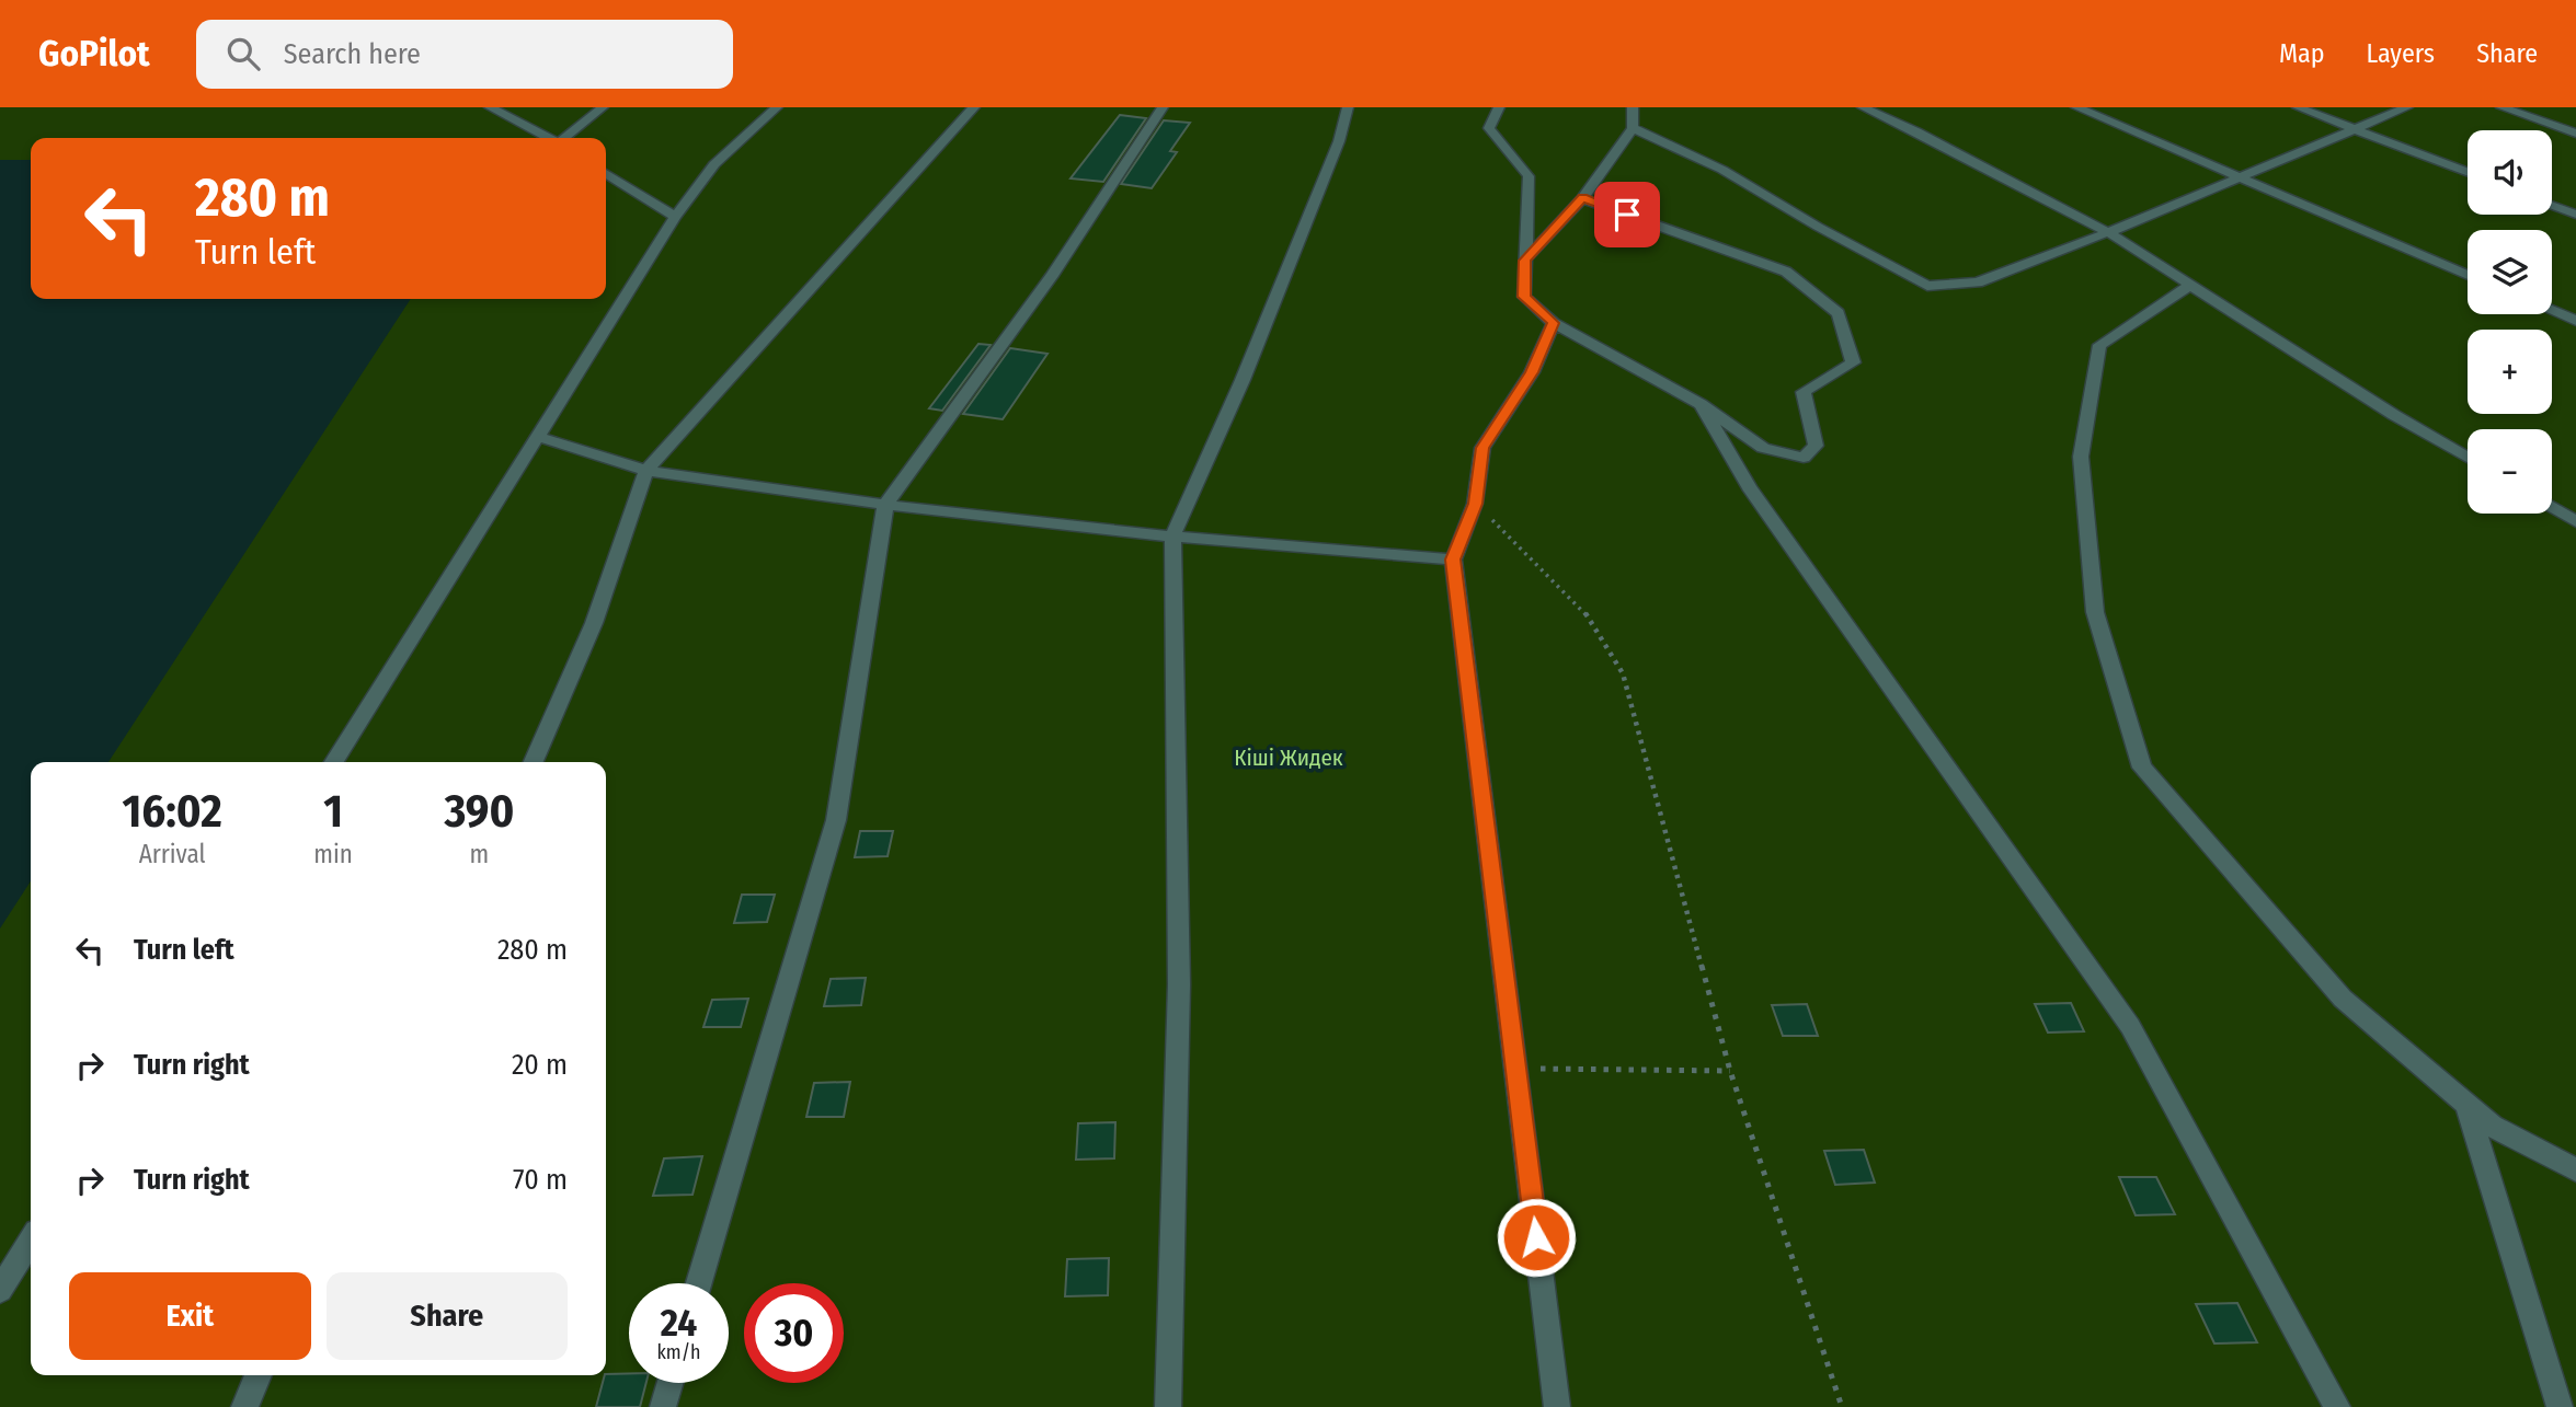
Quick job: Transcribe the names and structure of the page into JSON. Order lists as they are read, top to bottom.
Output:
{
  "parks": ["Кіші Жидек"],
  "page": {
    "header": "GoPilot",
    "search": "Search here",
    "nav": ["Map", "Layers", "Share"],
    "map_buttons": ["+", "−"],
    "turn": ["280 m", "Turn left"],
    "eta": [
      "16:02",
      "Arrival",
      "1",
      "min",
      "390",
      "m"
    ],
    "list": [
      {
        "name": "Turn left",
        "value": "280 m"
      },
      {
        "name": "Turn right",
        "value": "20 m"
      },
      {
        "name": "Turn right",
        "value": "70 m"
      }
    ],
    "buttons": ["Exit", "Share"],
    "speed": "24 km/h",
    "limit": "30"
  }
}
